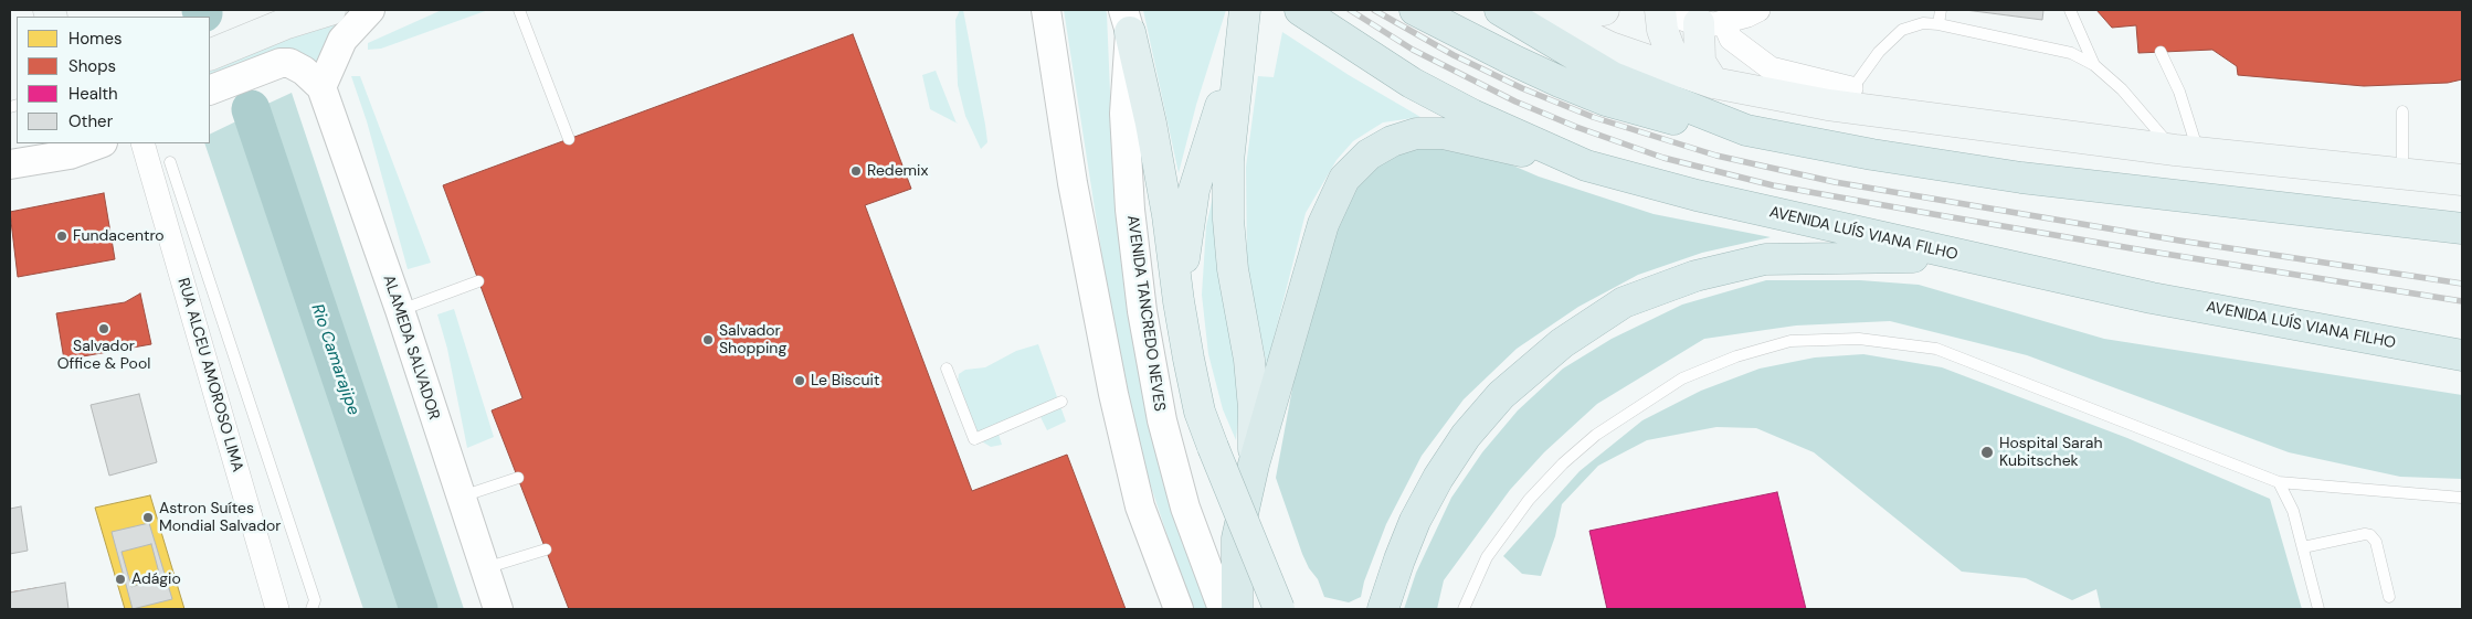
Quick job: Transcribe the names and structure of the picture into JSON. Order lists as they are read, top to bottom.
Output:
{
  "streets": {
    "highway": ["AVENIDA LUÍS VIANA FILHO"],
    "street": ["AVENIDA TANCREDO NEVES", "ALAMEDA SALVADOR", "RUA ALCEU AMOROSO LIMA"]
  },
  "water": ["Rio Camarajipe"],
  "places": [
    "Redemix",
    "Fundacentro",
    "Salvador Office & Pool",
    "Salvador Shopping",
    "Le Biscuit",
    "Hospital Sarah Kubitschek",
    "Astron Suítes Mondial Salvador",
    "Adágio"
  ],
  "legend": [
    "Homes",
    "Shops",
    "Health",
    "Other"
  ]
}
